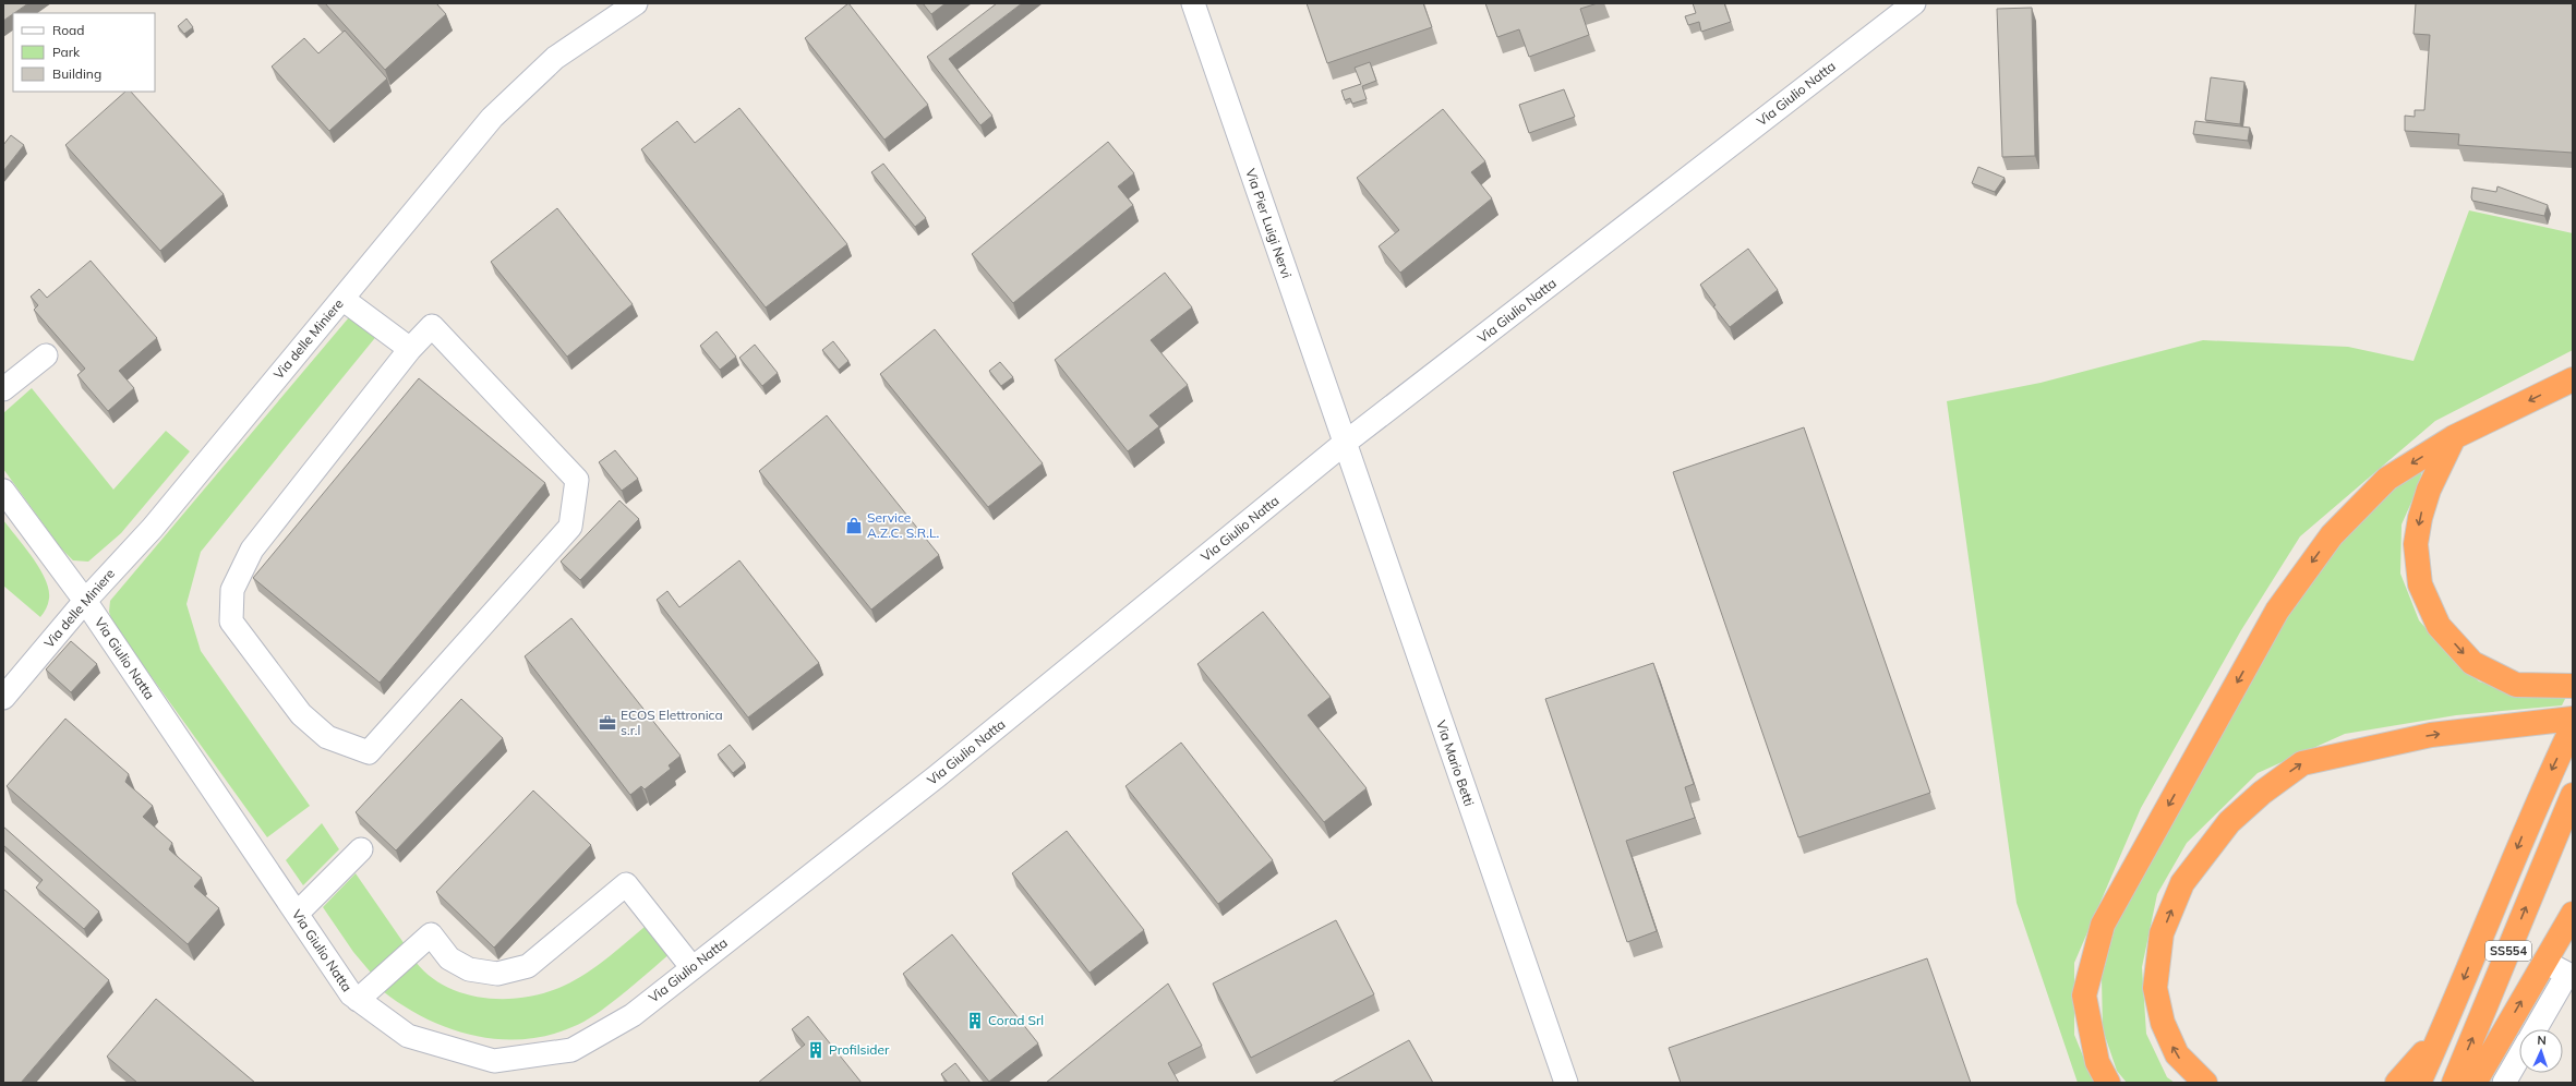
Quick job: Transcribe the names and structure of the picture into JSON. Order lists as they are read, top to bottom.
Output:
{
  "streets": {
    "highway": ["SS554"],
    "street": [
      "Via Giulio Natta",
      "Via Pier Luigi Nervi",
      "Via delle Miniere",
      "Via Mario Betti"
    ]
  },
  "crossings": [
    ["Via Giulio Natta", "Via Pier Luigi Nervi"],
    ["Via Giulio Natta", "Via delle Miniere"],
    ["Via Giulio Natta", "Via Mario Betti"],
    ["Via Pier Luigi Nervi", "Via Mario Betti"]
  ],
  "places": {
    "shop": ["Service A.Z.C. S.R.L."],
    "office": ["ECOS Elettronica s.r.l"],
    "building": ["Corad Srl", "Profilsider"]
  },
  "legend": ["Road", "Park", "Building"],
  "north": "top"
}
